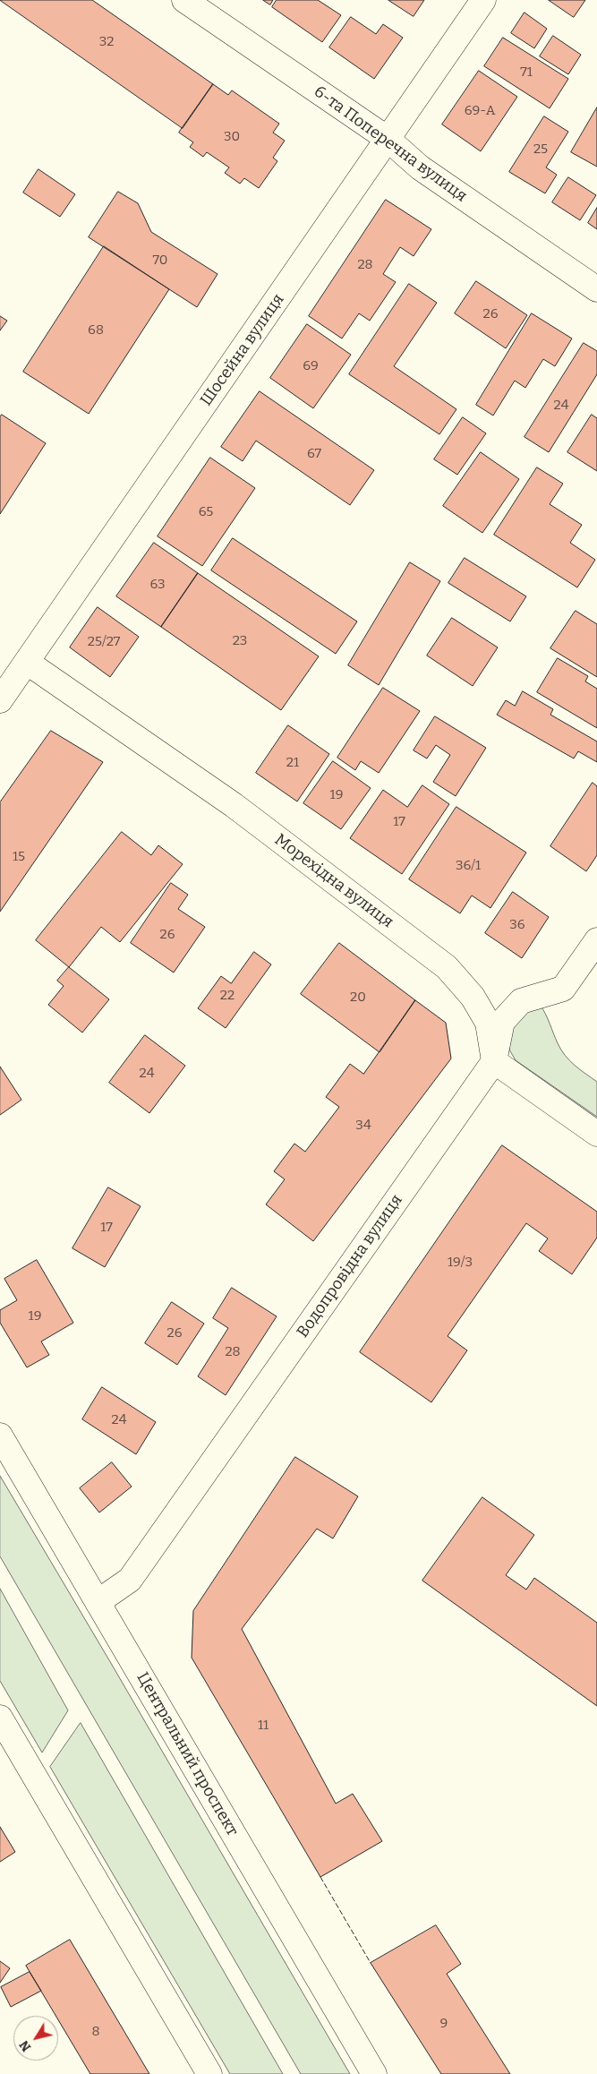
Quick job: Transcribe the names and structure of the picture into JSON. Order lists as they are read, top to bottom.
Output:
{
  "streets": {
    "street": [
      "6-та Поперечна вулиця",
      "Шосейна вулиця",
      "Морехідна вулиця",
      "Водопровідна вулиця",
      "Центральний проспект"
    ]
  },
  "crossings": [
    ["6-та Поперечна вулиця", "Шосейна вулиця"],
    ["Шосейна вулиця", "Морехідна вулиця"],
    ["Морехідна вулиця", "Водопровідна вулиця"],
    ["Водопровідна вулиця", "Центральний проспект"]
  ],
  "house_numbers": [
    "32",
    "71",
    "69-А",
    "30",
    "25",
    "70",
    "28",
    "26",
    "68",
    "69",
    "24",
    "67",
    "65",
    "63",
    "23",
    "25/27",
    "21",
    "19",
    "17",
    "15",
    "36/1",
    "36",
    "26",
    "22",
    "20",
    "24",
    "34",
    "17",
    "19/3",
    "19",
    "26",
    "28",
    "24",
    "11",
    "9",
    "8"
  ],
  "north": "bottom left"
}
